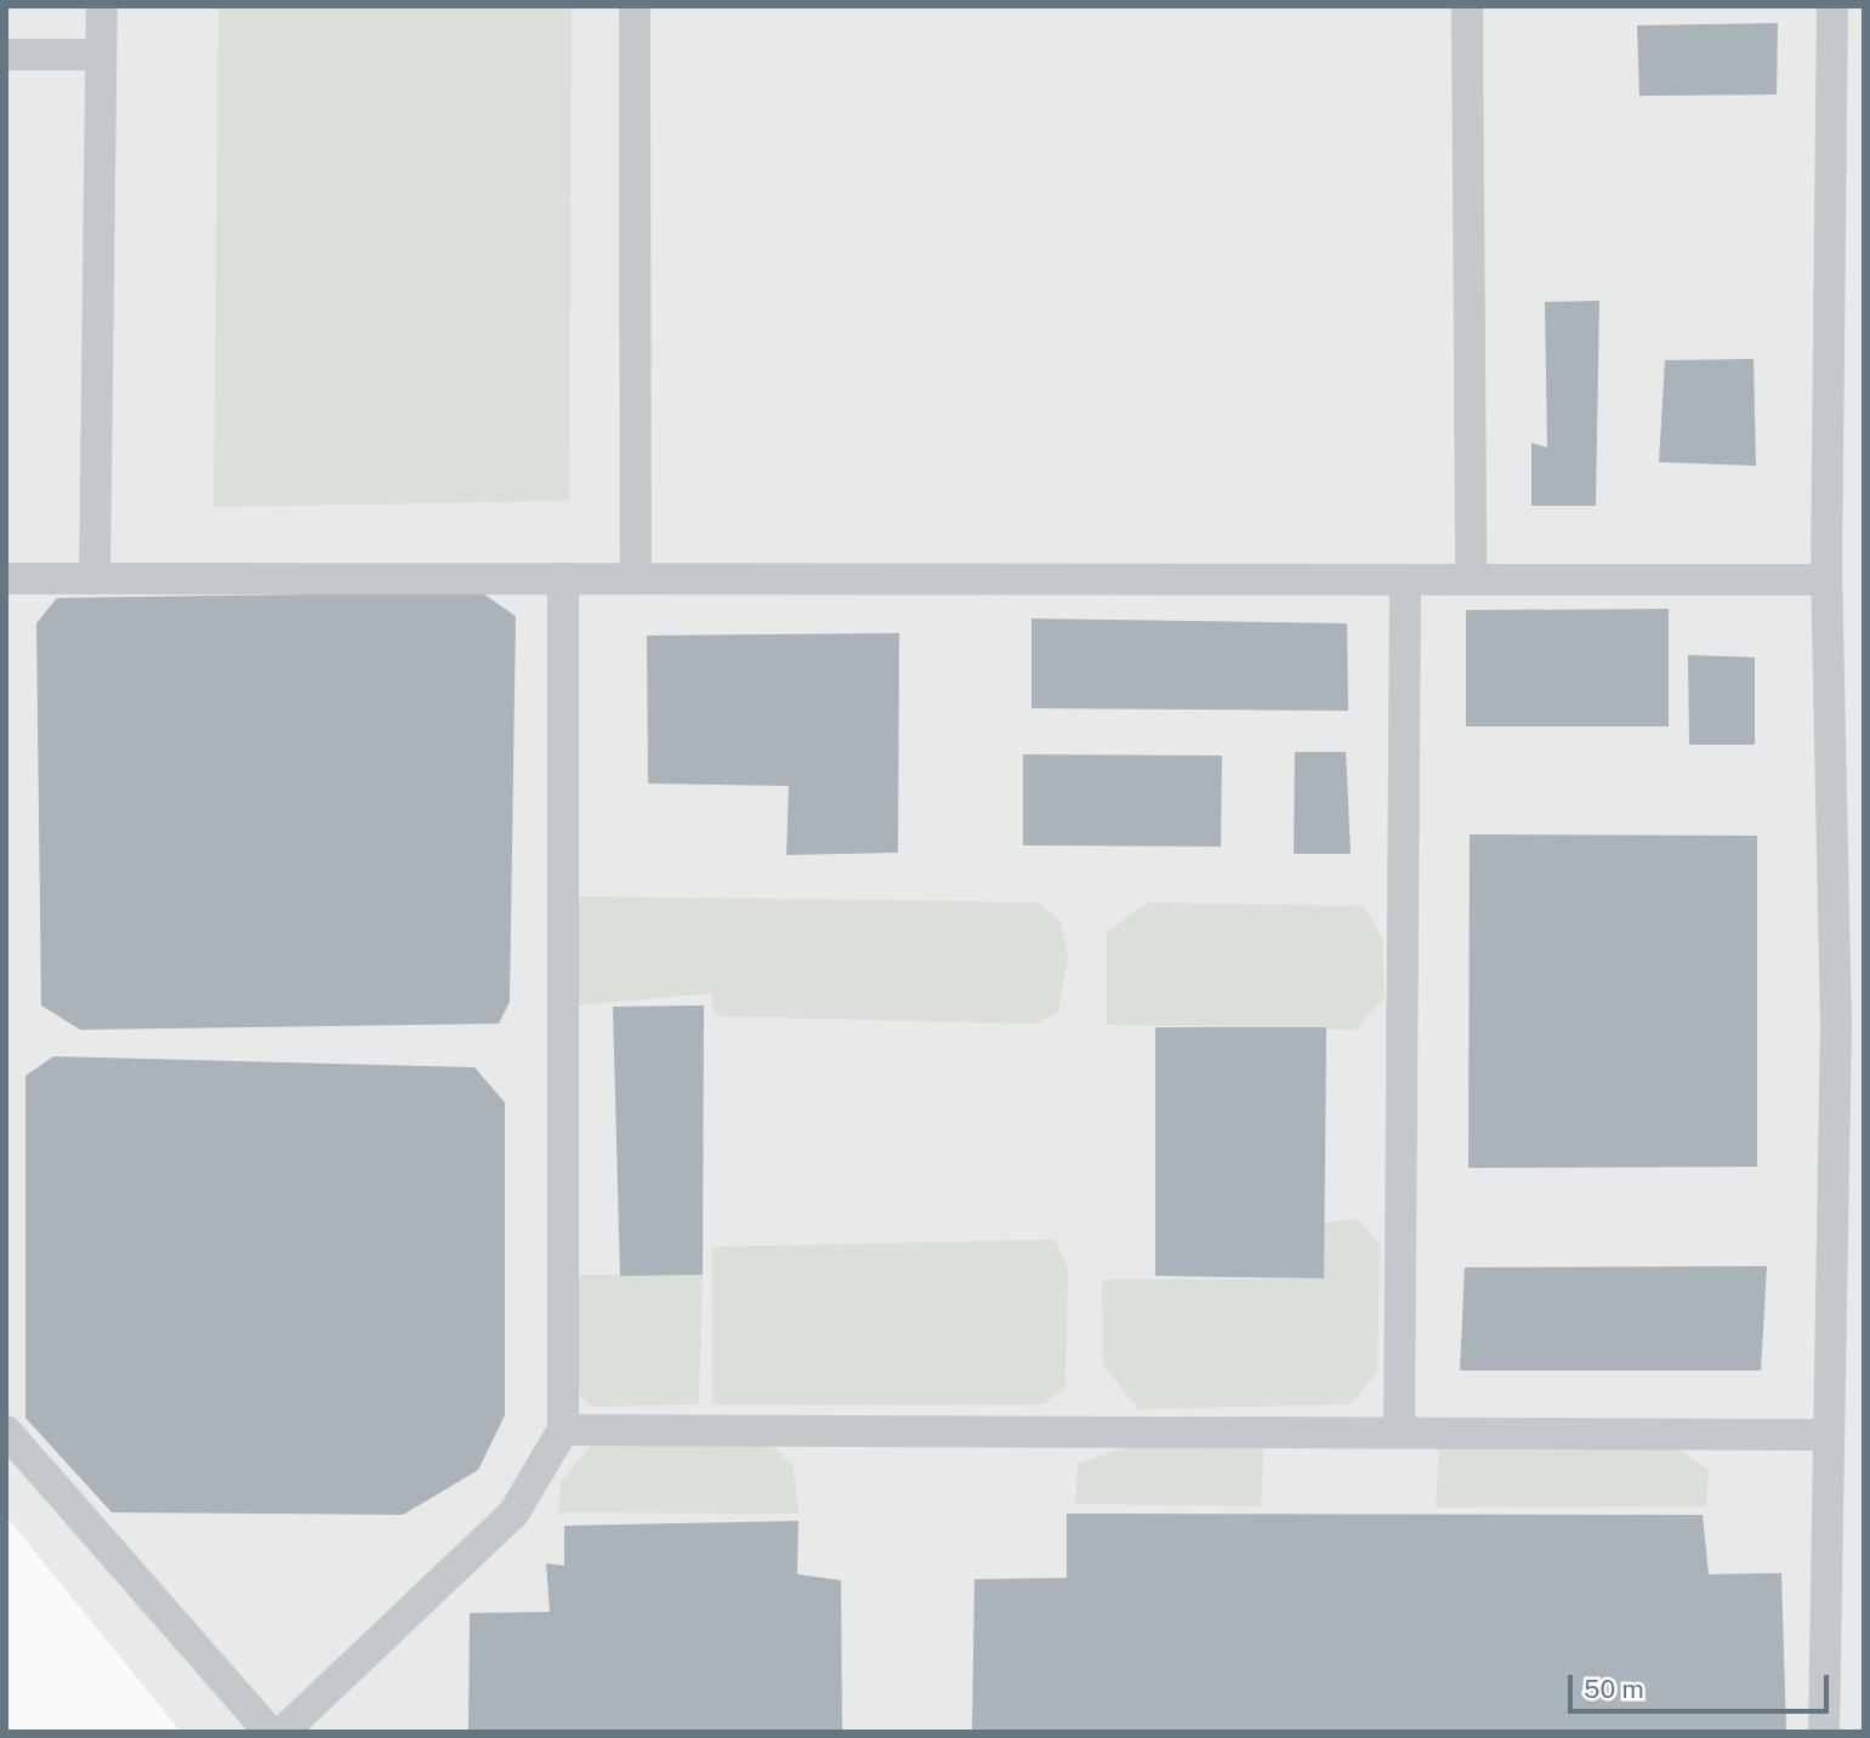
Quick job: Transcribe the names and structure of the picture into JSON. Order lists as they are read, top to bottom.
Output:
{
  "scale_bar": "50 m"
}
